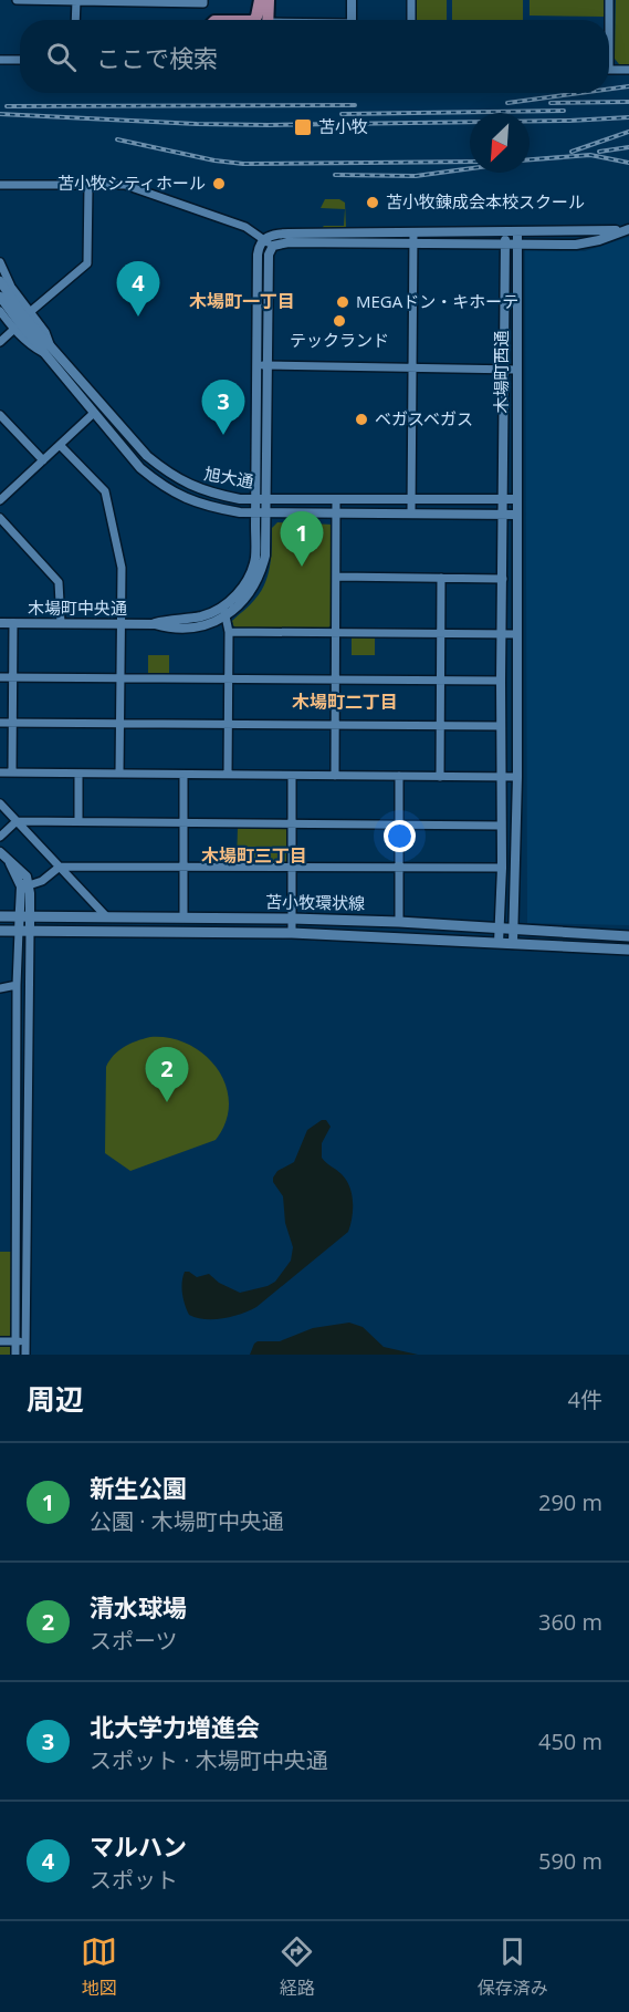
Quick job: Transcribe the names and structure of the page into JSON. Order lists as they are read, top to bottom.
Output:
{
  "streets": {
    "main road": ["苫小牧環状線"],
    "street": ["木場町西通", "旭大通", "木場町中央通"]
  },
  "crossings": [
    ["木場町西通", "旭大通"]
  ],
  "districts": ["木場町一丁目", "木場町二丁目", "木場町三丁目"],
  "places": {
    "transit": ["苫小牧"],
    "other": [
      "苫小牧シティホール",
      "苫小牧錬成会本校スクール",
      "MEGAドン・キホーテ",
      "テックランド",
      "ベガスベガス"
    ]
  },
  "north": "bottom left",
  "page": {
    "search": "ここで検索",
    "pins": [
      "4",
      "3",
      "1",
      "2"
    ],
    "heading": ["周辺", "4件"],
    "list": [
      {
        "mark": "1",
        "name": "新生公園",
        "note": "公園 · 木場町中央通",
        "value": "290 m"
      },
      {
        "mark": "2",
        "name": "清水球場",
        "note": "スポーツ",
        "value": "360 m"
      },
      {
        "mark": "3",
        "name": "北大学力増進会",
        "note": "スポット · 木場町中央通",
        "value": "450 m"
      },
      {
        "mark": "4",
        "name": "マルハン",
        "note": "スポット",
        "value": "590 m"
      }
    ],
    "nav": ["地図", "経路", "保存済み"]
  }
}
